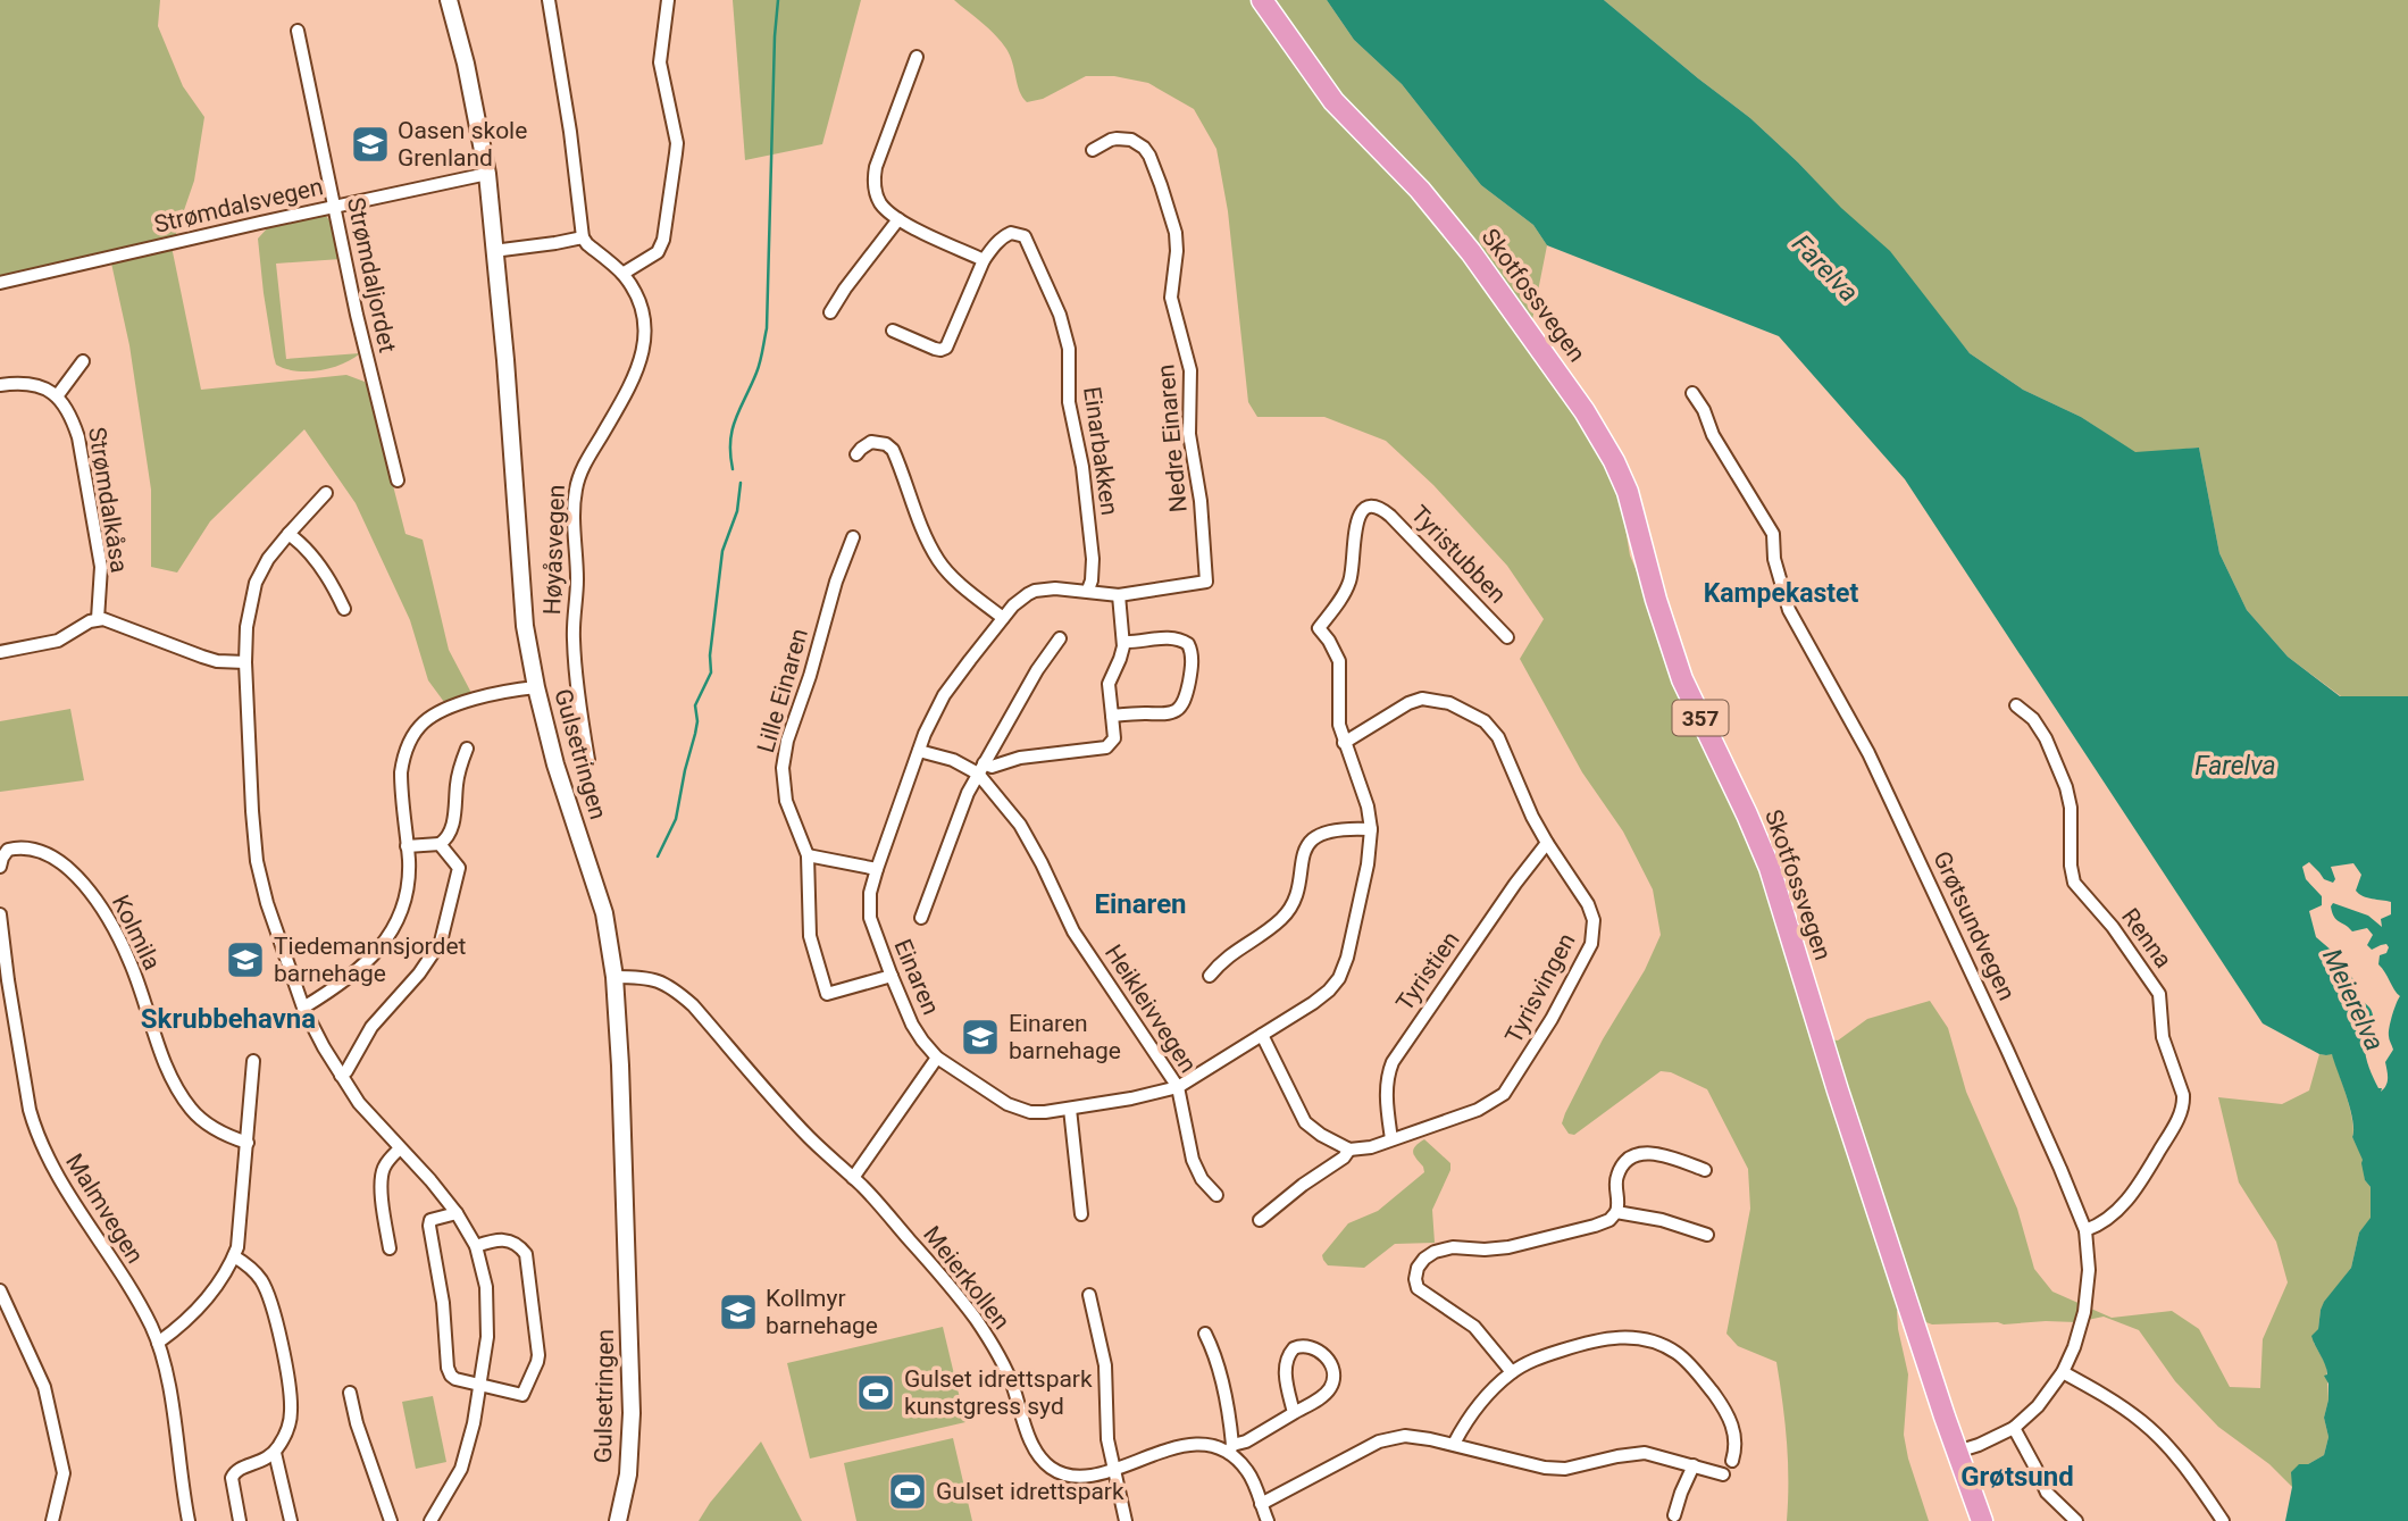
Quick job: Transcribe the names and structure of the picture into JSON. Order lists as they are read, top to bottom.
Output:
{
  "streets": {
    "main road": ["Skotfossvegen", "357"],
    "street": [
      "Strømdalsvegen",
      "Strømdaljordet",
      "Nedre Einaren",
      "Einarbakken",
      "Strømdalkåsa",
      "Høyåsvegen",
      "Tyristubben",
      "Lille Einaren",
      "Gulsetringen",
      "Grøtsundvegen",
      "Kolmila",
      "Renna",
      "Tyristien",
      "Einaren",
      "Tyrisvingen",
      "Heikleivvegen",
      "Malmvegen",
      "Meierkollen"
    ]
  },
  "crossings": [
    ["Strømdalsvegen", "Strømdaljordet"],
    ["Strømdalsvegen", "Gulsetringen"],
    ["Skotfossvegen", "Grøtsundvegen"],
    ["Nedre Einaren", "Einaren"],
    ["Einarbakken", "Einaren"],
    ["Tyristubben", "Tyrisvingen"],
    ["Lille Einaren", "Einaren"],
    ["Gulsetringen", "Meierkollen"],
    ["Grøtsundvegen", "Renna"],
    ["Tyristien", "Tyrisvingen"],
    ["Einaren", "Heikleivvegen"]
  ],
  "districts": [
    "Kampekastet",
    "Einaren",
    "Skrubbehavna",
    "Grøtsund"
  ],
  "water": ["Farelva", "Meierelva"],
  "places": {
    "school or university": [
      "Oasen skole Grenland",
      "Tiedemannsjordet barnehage",
      "Einaren barnehage",
      "Kollmyr barnehage"
    ],
    "sports": ["Gulset idrettspark kunstgress syd", "Gulset idrettspark"]
  }
}
